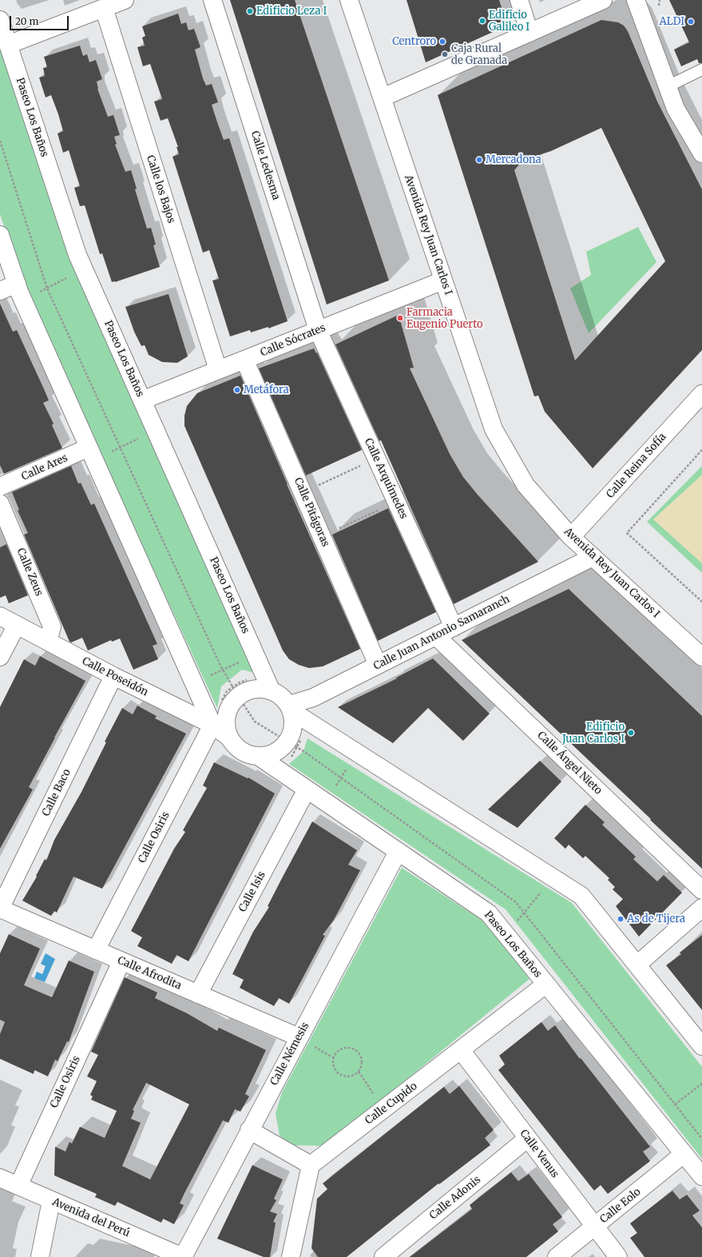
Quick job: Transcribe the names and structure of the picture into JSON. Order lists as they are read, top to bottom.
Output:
{
  "streets": {
    "street": [
      "Paseo Los Baños",
      "Calle Ledesma",
      "Calle los Bajos",
      "Avenida Rey Juan Carlos I",
      "Calle Sócrates",
      "Calle Reina Sofía",
      "Calle Ares",
      "Calle Arquímedes",
      "Calle Pitágoras",
      "Calle Zeus",
      "Calle Juan Antonio Samaranch",
      "Calle Poseidón",
      "Calle Ángel Nieto",
      "Calle Baco",
      "Calle Osiris",
      "Calle Isis",
      "Calle Afrodita",
      "Calle Némesis",
      "Calle Cupido",
      "Calle Venus",
      "Calle Adonis",
      "Calle Eolo",
      "Avenida del Perú"
    ]
  },
  "crossings": [
    ["Paseo Los Baños", "Calle Sócrates"],
    ["Paseo Los Baños", "Calle Poseidón"],
    ["Paseo Los Baños", "Calle Isis"],
    ["Paseo Los Baños", "Calle Némesis"],
    ["Paseo Los Baños", "Calle Cupido"],
    ["Paseo Los Baños", "Calle Eolo"],
    ["Calle Ledesma", "Calle Sócrates"],
    ["Calle Ledesma", "Calle Arquímedes"],
    ["Calle los Bajos", "Calle Sócrates"],
    ["Avenida Rey Juan Carlos I", "Calle Sócrates"],
    ["Avenida Rey Juan Carlos I", "Calle Reina Sofía"],
    ["Avenida Rey Juan Carlos I", "Calle Juan Antonio Samaranch"],
    ["Calle Sócrates", "Calle Arquímedes"],
    ["Calle Sócrates", "Calle Pitágoras"],
    ["Calle Arquímedes", "Calle Juan Antonio Samaranch"],
    ["Calle Pitágoras", "Calle Juan Antonio Samaranch"],
    ["Calle Zeus", "Calle Poseidón"],
    ["Calle Juan Antonio Samaranch", "Calle Ángel Nieto"],
    ["Calle Poseidón", "Calle Baco"],
    ["Calle Poseidón", "Calle Osiris"],
    ["Calle Baco", "Calle Afrodita"],
    ["Calle Osiris", "Calle Afrodita"],
    ["Calle Osiris", "Avenida del Perú"],
    ["Calle Isis", "Calle Afrodita"],
    ["Calle Afrodita", "Calle Némesis"],
    ["Calle Némesis", "Avenida del Perú"],
    ["Calle Cupido", "Calle Venus"],
    ["Calle Venus", "Calle Adonis"],
    ["Calle Venus", "Calle Eolo"]
  ],
  "places": [
    "Edificio Leza I",
    "Edificio Galileo I",
    "ALDI",
    "Centroro",
    "Caja Rural de Granada",
    "Mercadona",
    "Farmacia Eugenio Puerto",
    "Metáfora",
    "Edificio Juan Carlos I",
    "As de Tijera"
  ],
  "scale_bar": "20 m"
}
